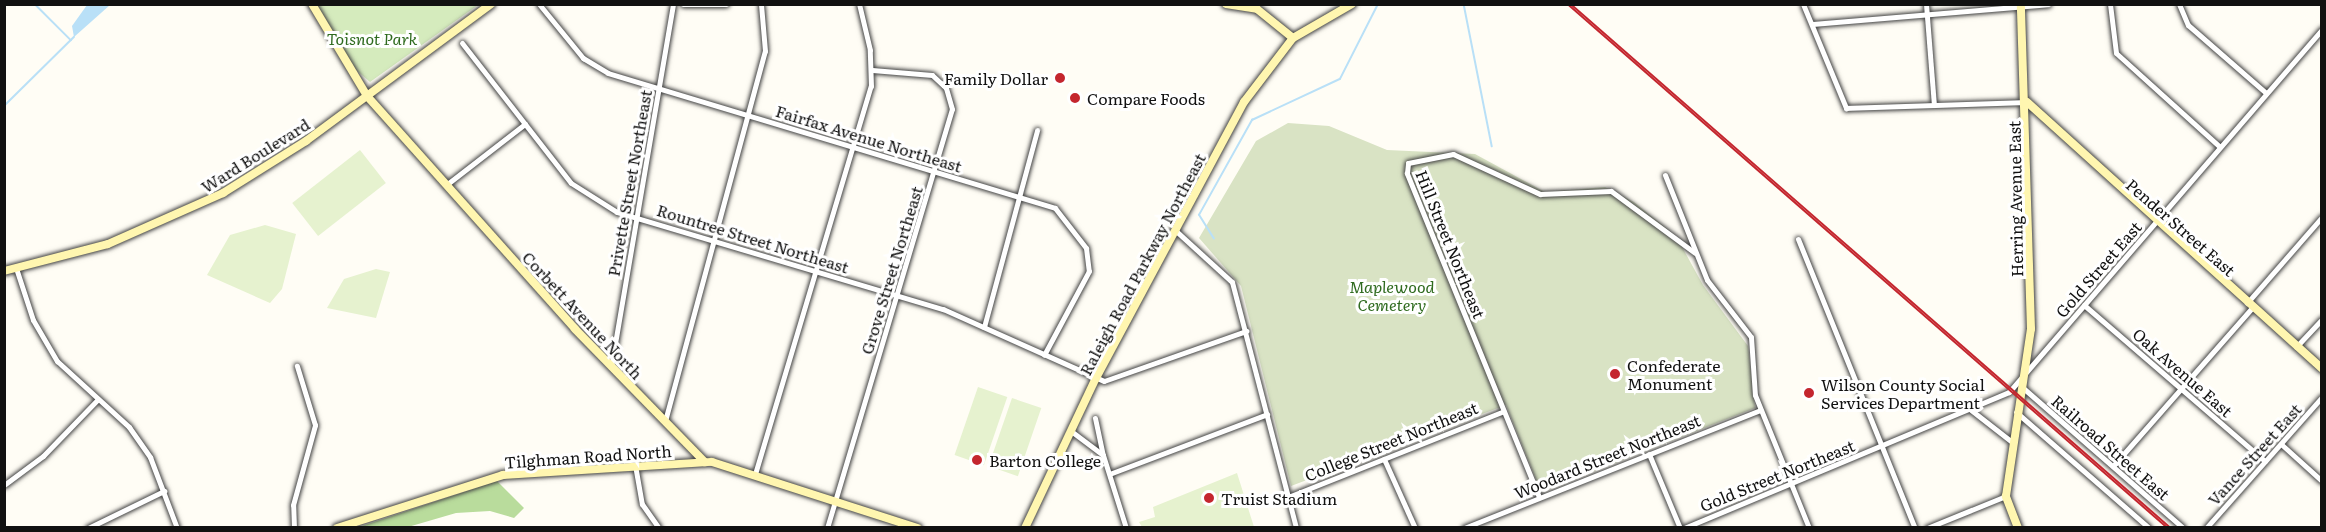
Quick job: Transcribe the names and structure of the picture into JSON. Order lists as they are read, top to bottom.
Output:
{
  "streets": {
    "street": [
      "Fairfax Avenue Northeast",
      "Ward Boulevard",
      "Privette Street Northeast",
      "Herring Avenue East",
      "Pender Street East",
      "Rountree Street Northeast",
      "Hill Street Northeast",
      "Raleigh Road Parkway Northeast",
      "Gold Street East",
      "Grove Street Northeast",
      "Corbett Avenue North",
      "Oak Avenue East",
      "College Street Northeast",
      "Railroad Street East",
      "Vance Street East",
      "Tilghman Road North",
      "Woodard Street Northeast",
      "Gold Street Northeast"
    ]
  },
  "crossings": [
    ["Fairfax Avenue Northeast", "Privette Street Northeast"],
    ["Fairfax Avenue Northeast", "Rountree Street Northeast"],
    ["Fairfax Avenue Northeast", "Grove Street Northeast"],
    ["Ward Boulevard", "Corbett Avenue North"],
    ["Privette Street Northeast", "Rountree Street Northeast"],
    ["Privette Street Northeast", "Corbett Avenue North"],
    ["Herring Avenue East", "Pender Street East"],
    ["Herring Avenue East", "Gold Street East"],
    ["Herring Avenue East", "Railroad Street East"],
    ["Pender Street East", "Gold Street East"],
    ["Rountree Street Northeast", "Raleigh Road Parkway Northeast"],
    ["Rountree Street Northeast", "Grove Street Northeast"],
    ["Hill Street Northeast", "College Street Northeast"],
    ["Hill Street Northeast", "Woodard Street Northeast"],
    ["Gold Street East", "Oak Avenue East"],
    ["Gold Street East", "Gold Street Northeast"],
    ["Corbett Avenue North", "Tilghman Road North"],
    ["Oak Avenue East", "Vance Street East"]
  ],
  "parks": ["Toisnot Park", "Maplewood Cemetery"],
  "places": [
    "Family Dollar",
    "Compare Foods",
    "Confederate Monument",
    "Wilson County Social Services Department",
    "Barton College",
    "Truist Stadium"
  ]
}
